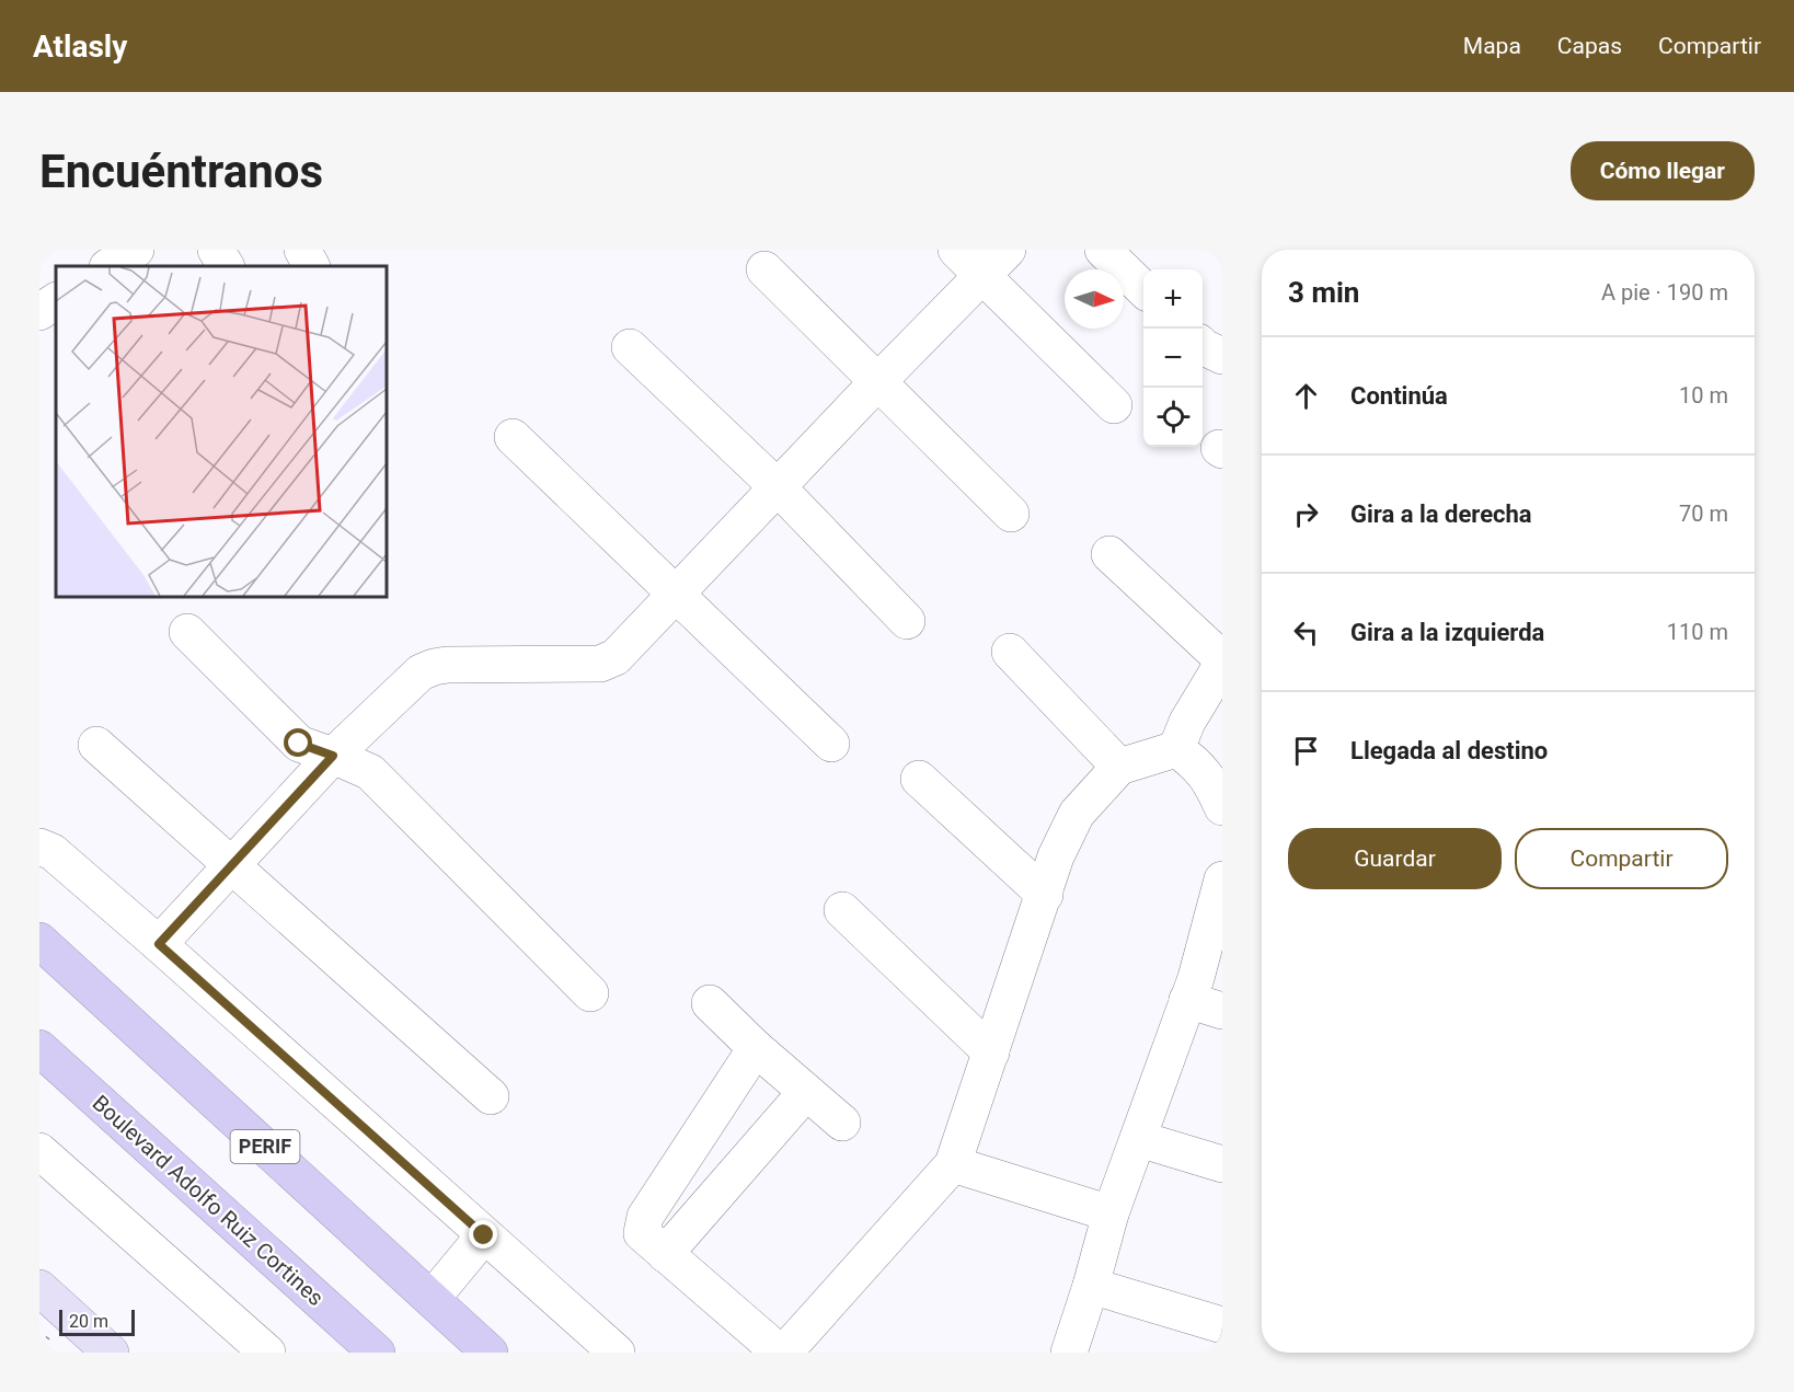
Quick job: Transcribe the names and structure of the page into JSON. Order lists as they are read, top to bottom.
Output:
{
  "streets": {
    "highway": ["PERIF", "Boulevard Adolfo Ruiz Cortines"]
  },
  "scale_bar": "20 m",
  "north": "right",
  "page": {
    "header": "Atlasly",
    "nav": ["Mapa", "Capas", "Compartir"],
    "buttons": [
      "Cómo llegar",
      ["Guardar", "Compartir"]
    ],
    "title": "Encuéntranos",
    "heading": ["3 min", "A pie · 190 m"],
    "map_buttons": ["+", "−"],
    "list": [
      ["Continúa", "10 m"],
      ["Gira a la derecha", "70 m"],
      ["Gira a la izquierda", "110 m"],
      "Llegada al destino"
    ],
    "scale": "20 m"
  }
}
